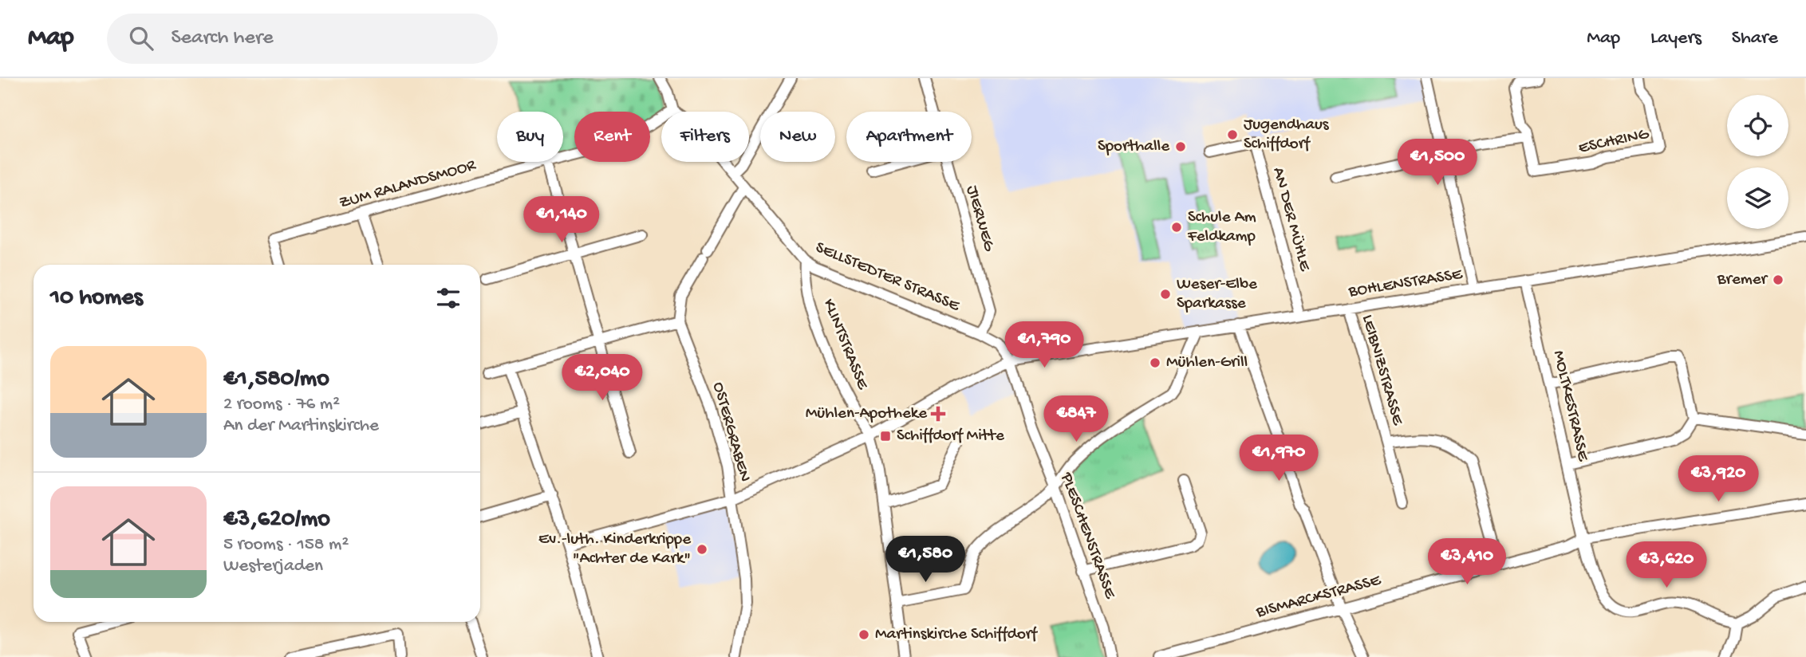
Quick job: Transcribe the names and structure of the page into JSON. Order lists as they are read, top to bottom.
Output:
{
  "streets": {
    "street": [
      "ESCHRING",
      "ZUM RALANDSMOOR",
      "JIERWEG",
      "AN DER MÜHLE",
      "SELLSTEDTER STRASSE",
      "BOHLENSTRASSE",
      "KLINTSTRASSE",
      "LEIBNIZSTRASSE",
      "MOLTKESTRASSE",
      "OSTERGRABEN",
      "PLESCHENSTRASSE",
      "BISMARCKSTRASSE"
    ]
  },
  "crossings": [
    ["ZUM RALANDSMOOR", "SELLSTEDTER STRASSE"],
    ["JIERWEG", "SELLSTEDTER STRASSE"],
    ["AN DER MÜHLE", "BOHLENSTRASSE"],
    ["SELLSTEDTER STRASSE", "BOHLENSTRASSE"],
    ["SELLSTEDTER STRASSE", "KLINTSTRASSE"],
    ["SELLSTEDTER STRASSE", "PLESCHENSTRASSE"],
    ["BOHLENSTRASSE", "KLINTSTRASSE"],
    ["BOHLENSTRASSE", "LEIBNIZSTRASSE"],
    ["BOHLENSTRASSE", "MOLTKESTRASSE"],
    ["BOHLENSTRASSE", "OSTERGRABEN"],
    ["BOHLENSTRASSE", "PLESCHENSTRASSE"],
    ["LEIBNIZSTRASSE", "BISMARCKSTRASSE"],
    ["MOLTKESTRASSE", "BISMARCKSTRASSE"]
  ],
  "places": {
    "other": [
      "Jugendhaus Schiffdorf",
      "Sporthalle",
      "Schule Am Feldkamp",
      "Bremer",
      "Weser-Elbe Sparkasse",
      "Mühlen-Grill",
      "Ev.-luth. Kinderkrippe \"Achter de Kark\"",
      "Martinskirche Schiffdorf"
    ],
    "health": ["Mühlen-Apotheke"],
    "transit": ["Schiffdorf Mitte"]
  },
  "page": {
    "header": "Map",
    "search": "Search here",
    "nav": ["Map", "Layers", "Share"],
    "chip": [
      "Buy",
      "Rent",
      "Filters",
      "New",
      "Apartment"
    ],
    "price": [
      "€1,500",
      "€1,140",
      "€1,790",
      "€2,040",
      "€847",
      "€1,970",
      "€3,920",
      "€1,580",
      "€3,410",
      "€3,620"
    ],
    "heading": "10 homes",
    "list": [
      {
        "name": "€1,580/mo",
        "note": "2 rooms · 76 m² · An der Martinskirche"
      },
      {
        "name": "€3,620/mo",
        "note": "5 rooms · 158 m² · Westerjaden"
      }
    ]
  }
}
